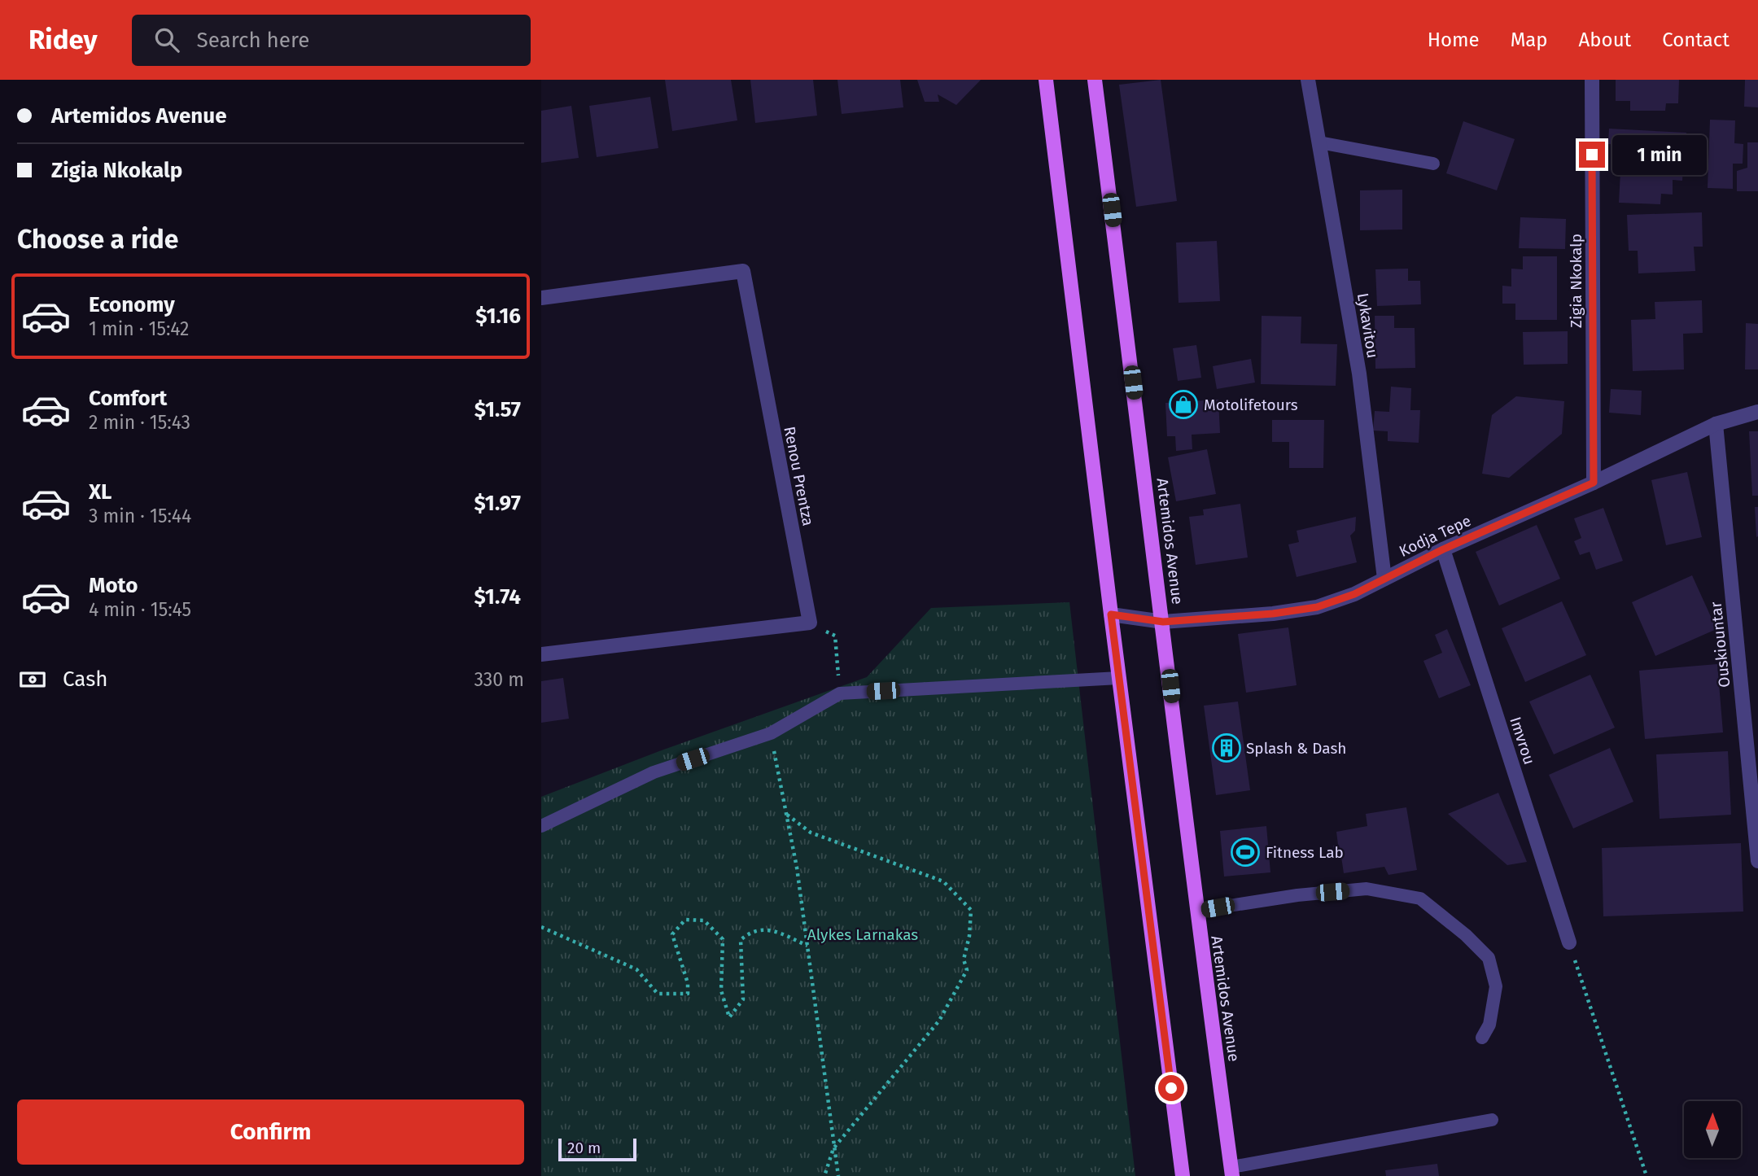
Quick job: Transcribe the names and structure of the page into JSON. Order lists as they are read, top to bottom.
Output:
{
  "streets": {
    "main road": ["Artemidos Avenue"],
    "street": [
      "Zigia Nkokalp",
      "Lykavitou",
      "Renou Prentza",
      "Kodja Tepe",
      "Ouskiountar",
      "Imvrou"
    ]
  },
  "crossings": [
    ["Zigia Nkokalp", "Kodja Tepe"],
    ["Lykavitou", "Kodja Tepe"],
    ["Kodja Tepe", "Artemidos Avenue"],
    ["Kodja Tepe", "Ouskiountar"],
    ["Kodja Tepe", "Imvrou"]
  ],
  "parks": ["Alykes Larnakas"],
  "places": {
    "shop": ["Motolifetours"],
    "building": ["Splash & Dash"],
    "sports": ["Fitness Lab"]
  },
  "scale_bar": "20 m",
  "north": "top",
  "page": {
    "header": "Ridey",
    "search": "Search here",
    "nav": [
      "Home",
      "Map",
      "About",
      "Contact"
    ],
    "banner": ["Artemidos Avenue", "Zigia Nkokalp"],
    "bubble": "1 min",
    "heading": "Choose a ride",
    "list": [
      {
        "name": "Economy",
        "note": "1 min · 15:42",
        "value": "$1.16"
      },
      {
        "name": "Comfort",
        "note": "2 min · 15:43",
        "value": "$1.57"
      },
      {
        "name": "XL",
        "note": "3 min · 15:44",
        "value": "$1.97"
      },
      {
        "name": "Moto",
        "note": "4 min · 15:45",
        "value": "$1.74"
      }
    ],
    "pay": ["Cash", "330 m"],
    "buttons": "Confirm",
    "scale": "20 m"
  }
}
